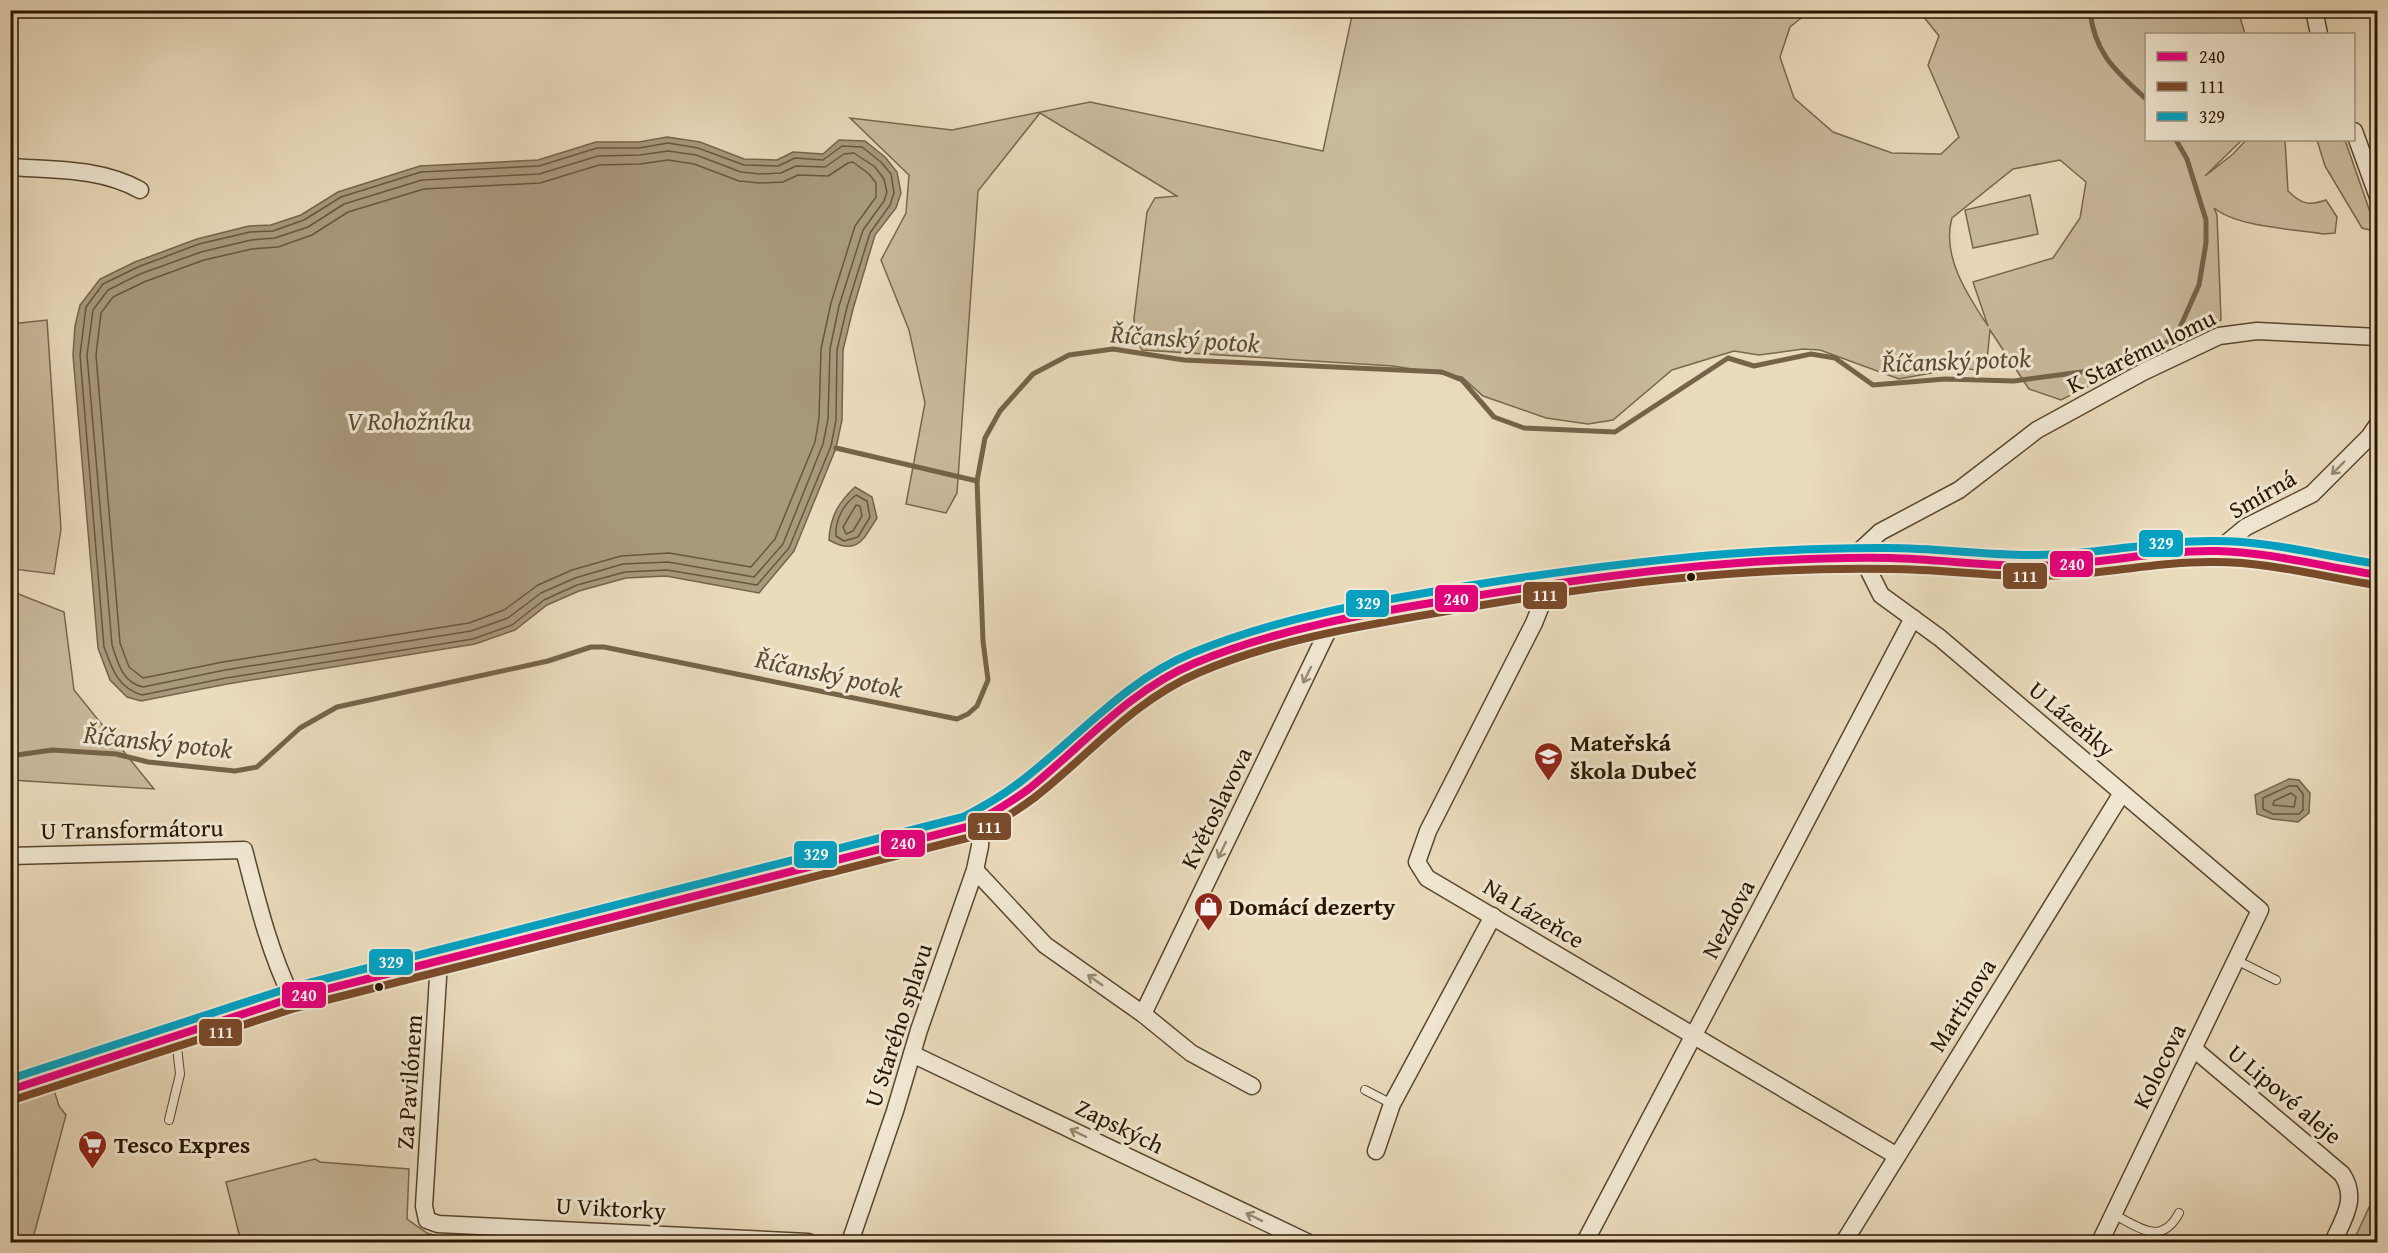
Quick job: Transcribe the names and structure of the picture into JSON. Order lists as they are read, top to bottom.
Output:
{
  "streets": {
    "street": [
      "K Starému lomu",
      "Smírná",
      "U Lázeňky",
      "Květoslavova",
      "U Transformátoru",
      "Na Lázeňce",
      "Nezdova",
      "Martinova",
      "U Starého splavu",
      "Kolocova",
      "Za Pavilónem",
      "U Lipové aleje",
      "Zapských",
      "U Viktorky"
    ]
  },
  "crossings": [
    ["K Starému lomu", "U Lázeňky"],
    ["U Lázeňky", "Nezdova"],
    ["U Lázeňky", "Martinova"],
    ["U Lázeňky", "Kolocova"],
    ["Na Lázeňce", "Nezdova"],
    ["Na Lázeňce", "Martinova"],
    ["U Starého splavu", "Zapských"],
    ["Kolocova", "U Lipové aleje"],
    ["Za Pavilónem", "U Viktorky"]
  ],
  "one_way": ["Smírná", "Květoslavova"],
  "water": ["Říčanský potok", "V Rohožníku"],
  "places": {
    "school or university": ["Mateřská škola Dubeč"],
    "shop": ["Domácí dezerty"],
    "supermarket": ["Tesco Expres"]
  },
  "lines": ["transit line 329", "transit line 240", "transit line 111"],
  "legend": ["240", "111", "329"]
}
